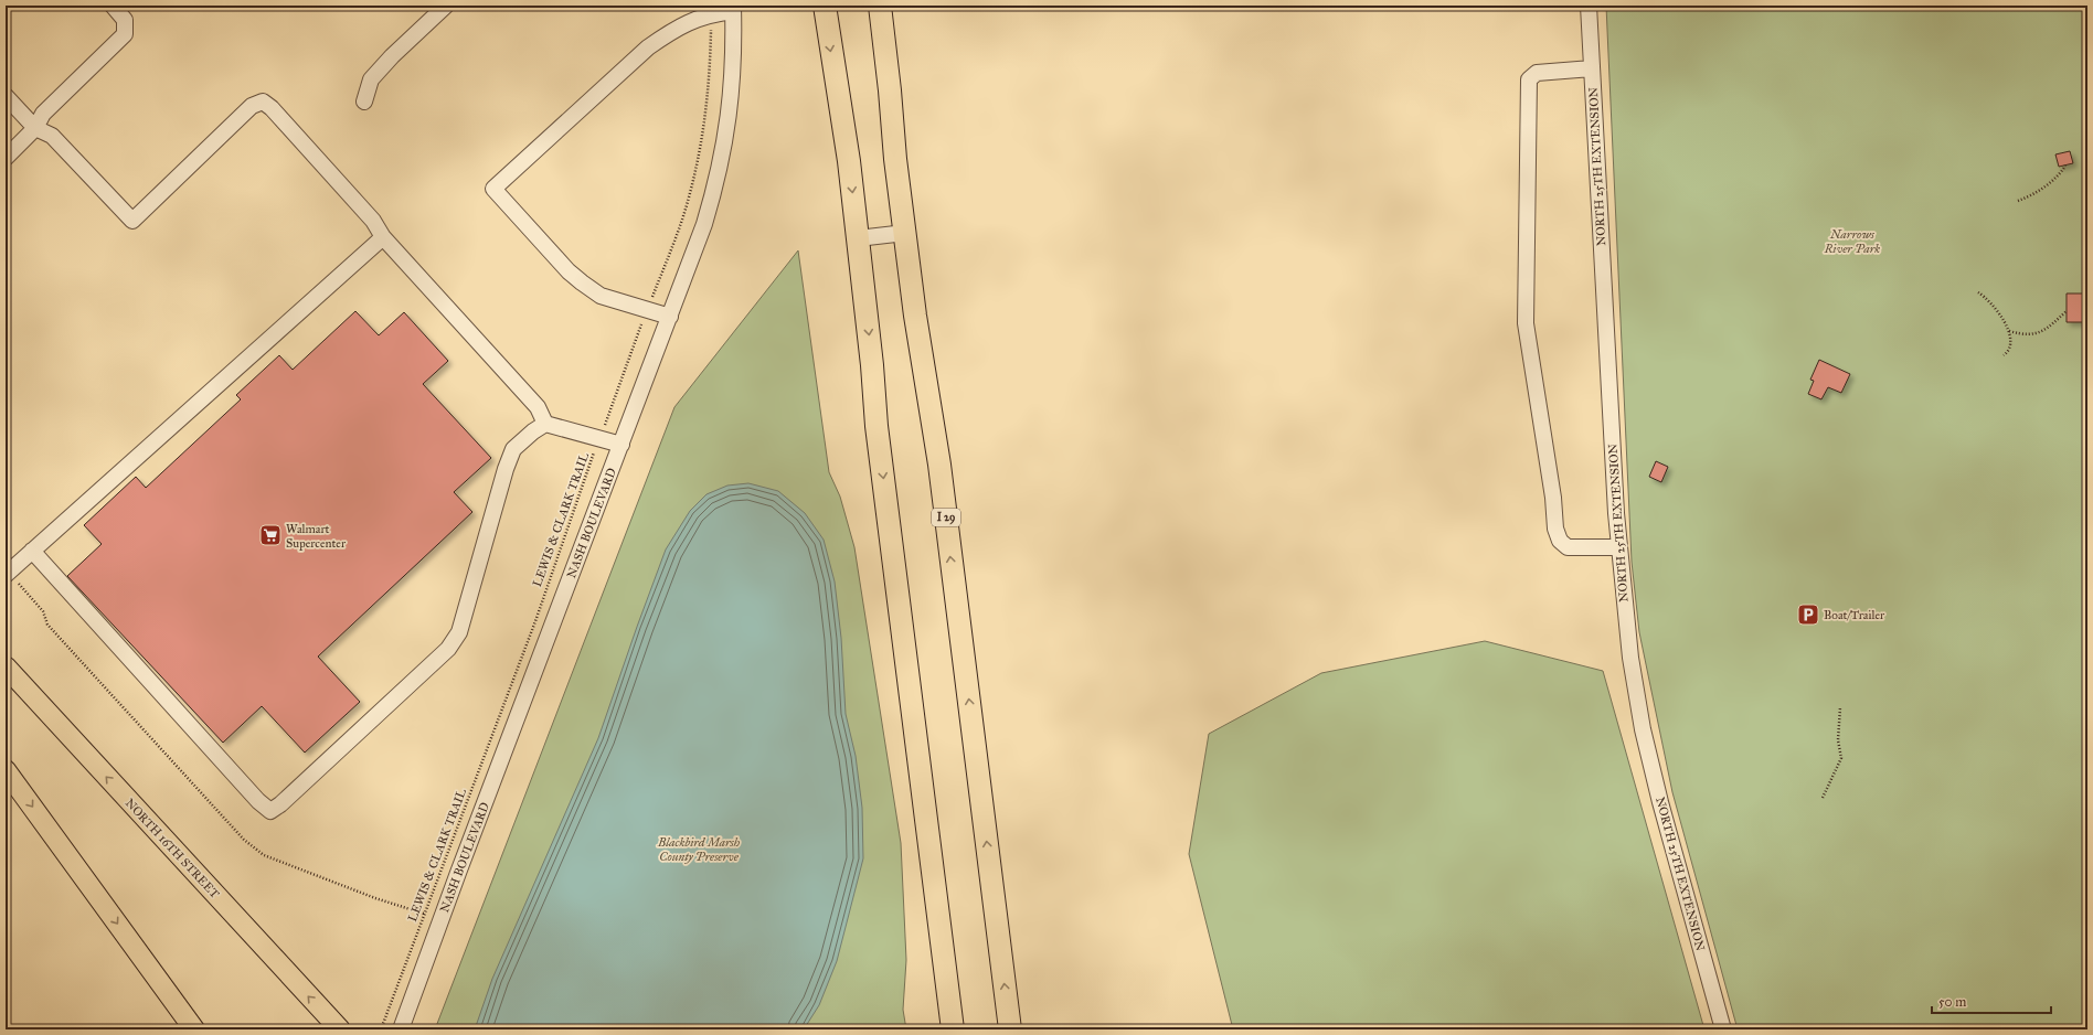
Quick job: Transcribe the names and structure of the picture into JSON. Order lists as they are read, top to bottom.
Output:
{
  "streets": {
    "highway": ["I 29"],
    "main road": ["NORTH 16TH STREET"],
    "street": ["NORTH 25TH EXTENSION", "NASH BOULEVARD"],
    "path": ["LEWIS & CLARK TRAIL"]
  },
  "parks": ["Narrows River Park", "Blackbird Marsh County Preserve"],
  "places": {
    "supermarket": ["Walmart Supercenter"],
    "parking": ["Boat/Trailer"]
  },
  "scale_bar": "50 m"
}
